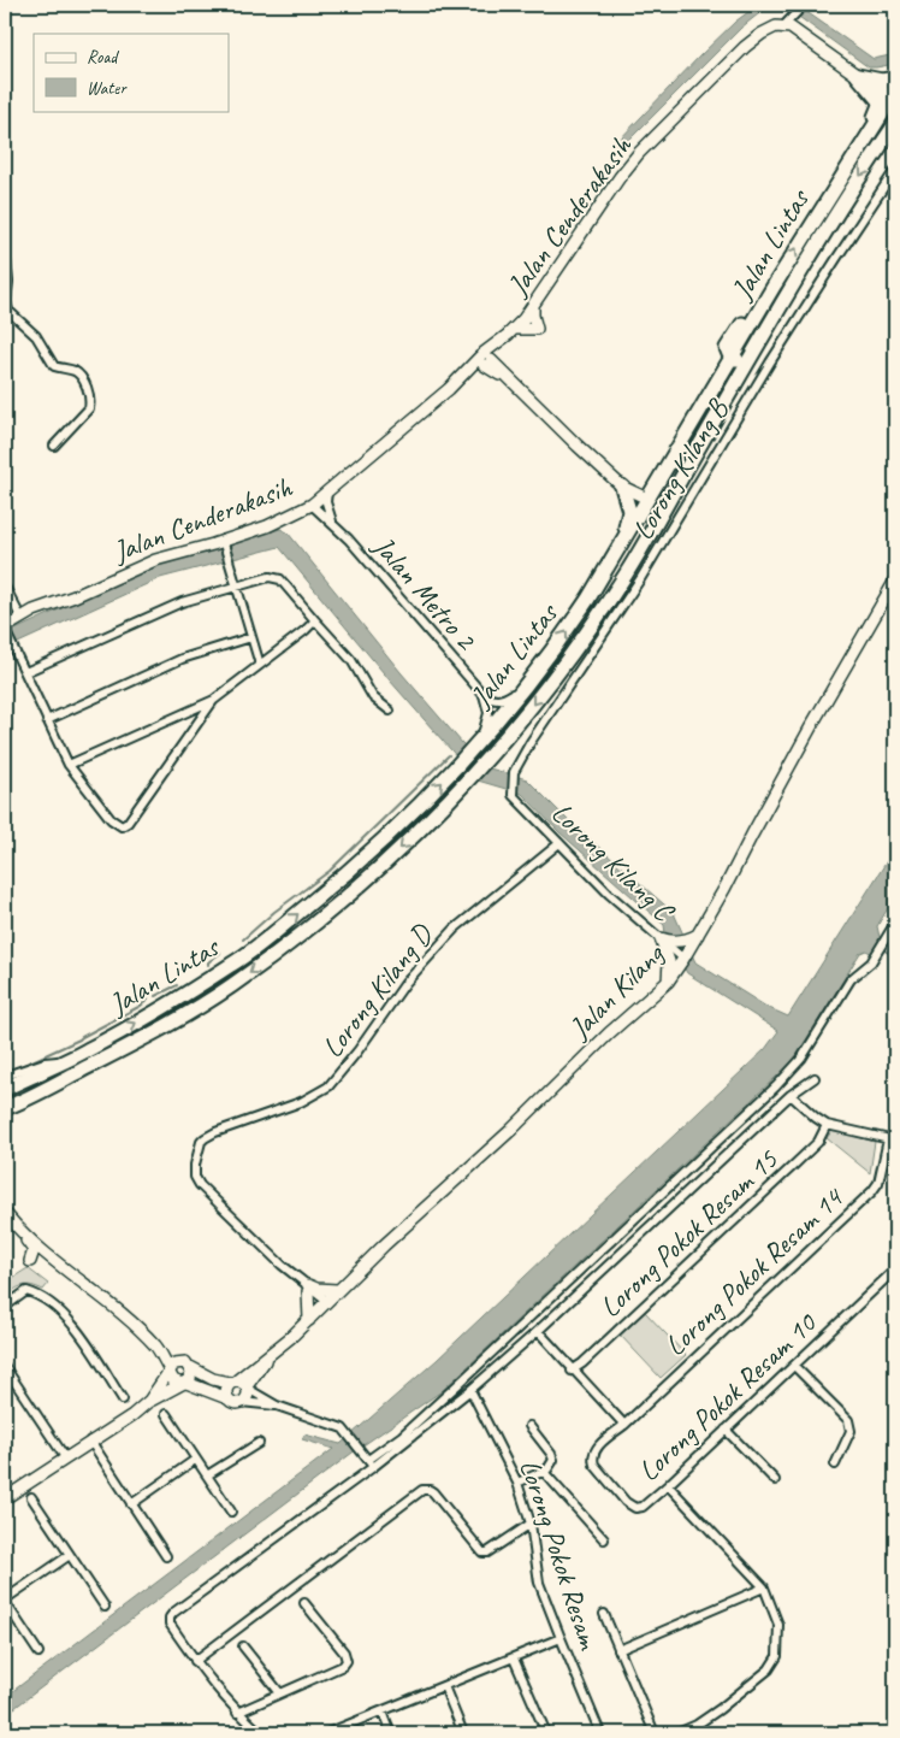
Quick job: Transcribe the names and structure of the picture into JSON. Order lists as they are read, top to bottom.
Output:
{
  "streets": {
    "highway": ["Jalan Lintas"],
    "street": [
      "Jalan Cenderakasih",
      "Lorong Kilang B",
      "Jalan Metro 2",
      "Lorong Kilang C",
      "Lorong Kilang D",
      "Jalan Kilang",
      "Lorong Pokok Resam 15",
      "Lorong Pokok Resam 14",
      "Lorong Pokok Resam 10",
      "Lorong Pokok Resam"
    ]
  },
  "crossings": [
    ["Jalan Cenderakasih", "Jalan Metro 2"],
    ["Lorong Kilang B", "Lorong Kilang C"],
    ["Lorong Kilang C", "Lorong Kilang D"],
    ["Lorong Kilang C", "Jalan Kilang"],
    ["Lorong Pokok Resam 14", "Lorong Pokok Resam 10"]
  ],
  "legend": ["Road", "Water"]
}
